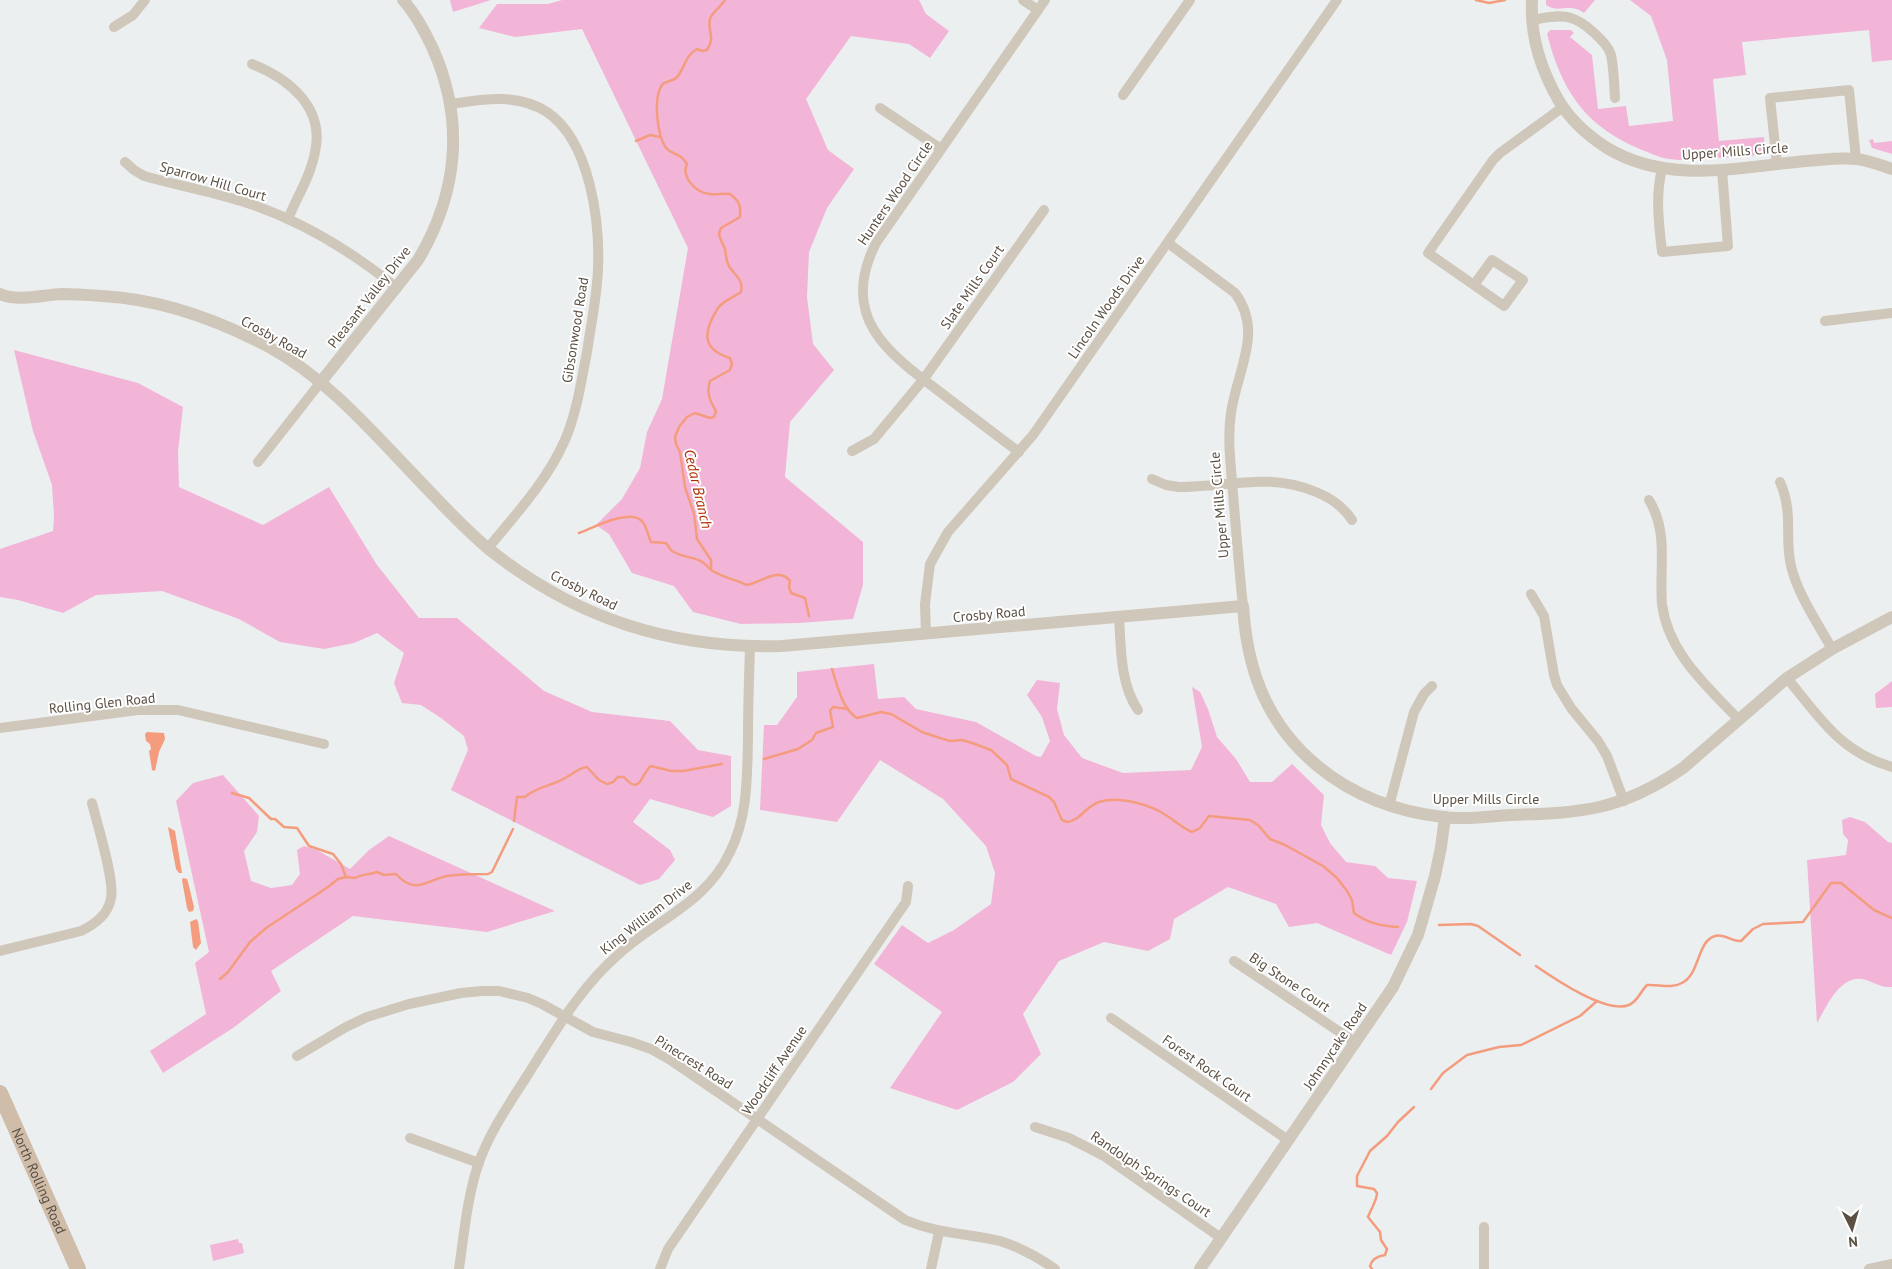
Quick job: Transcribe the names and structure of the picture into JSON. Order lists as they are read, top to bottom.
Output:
{
  "streets": {
    "main road": ["North Rolling Road"],
    "street": [
      "Upper Mills Circle",
      "Sparrow Hill Court",
      "Hunters Wood Circle",
      "Slate Mills Court",
      "Pleasant Valley Drive",
      "Lincoln Woods Drive",
      "Gibsonwood Road",
      "Crosby Road",
      "Rolling Glen Road",
      "King William Drive",
      "Big Stone Court",
      "Johnnycake Road",
      "Pinecrest Road",
      "Forest Rock Court",
      "Woodcliff Avenue",
      "Randolph Springs Court"
    ]
  },
  "crossings": [
    ["Upper Mills Circle", "Lincoln Woods Drive"],
    ["Upper Mills Circle", "Crosby Road"],
    ["Upper Mills Circle", "Johnnycake Road"],
    ["Sparrow Hill Court", "Pleasant Valley Drive"],
    ["Hunters Wood Circle", "Slate Mills Court"],
    ["Hunters Wood Circle", "Lincoln Woods Drive"],
    ["Pleasant Valley Drive", "Gibsonwood Road"],
    ["Pleasant Valley Drive", "Crosby Road"],
    ["Lincoln Woods Drive", "Crosby Road"],
    ["Gibsonwood Road", "Crosby Road"],
    ["Crosby Road", "King William Drive"],
    ["King William Drive", "Pinecrest Road"],
    ["Big Stone Court", "Johnnycake Road"],
    ["Johnnycake Road", "Forest Rock Court"],
    ["Johnnycake Road", "Randolph Springs Court"],
    ["Pinecrest Road", "Woodcliff Avenue"]
  ],
  "water": ["Cedar Branch"],
  "north": "bottom"
}
